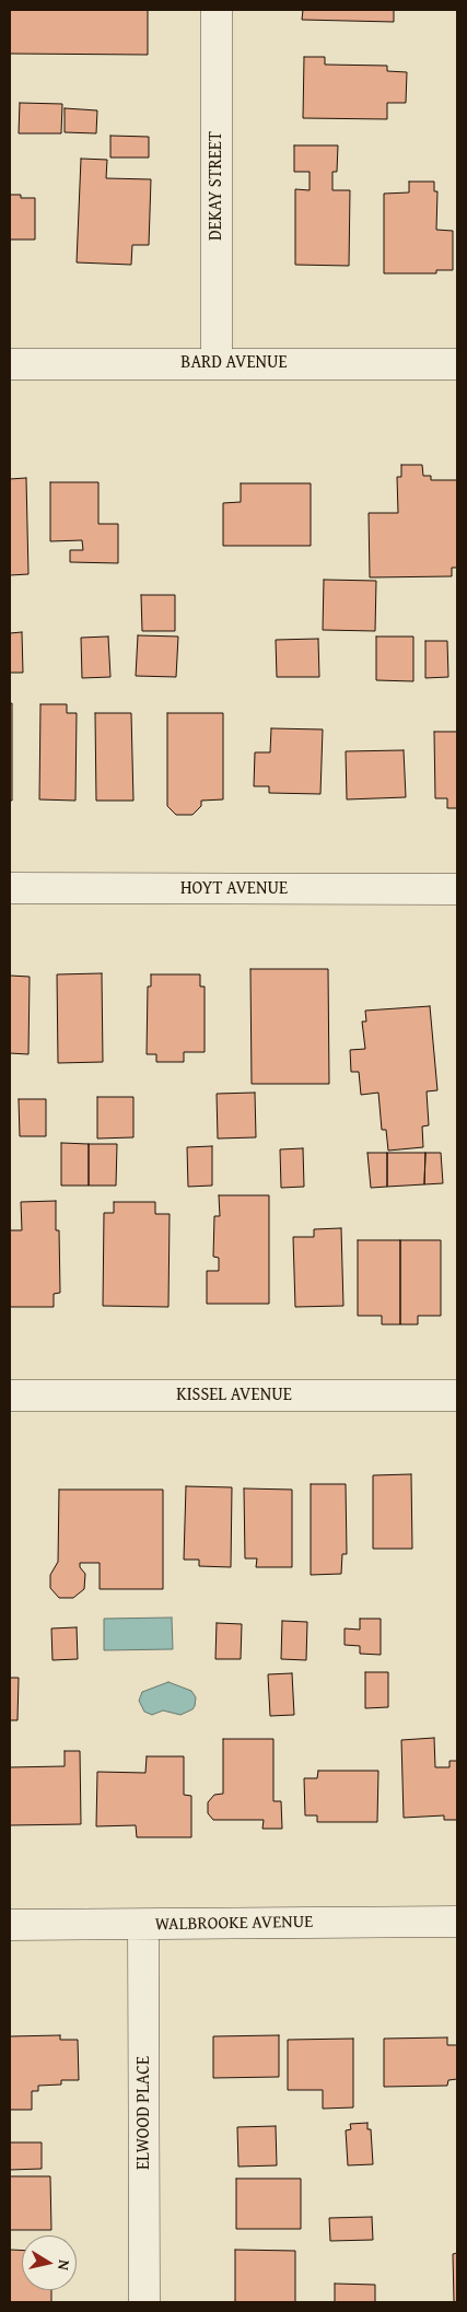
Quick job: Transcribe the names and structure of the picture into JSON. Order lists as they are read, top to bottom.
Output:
{
  "streets": {
    "street": [
      "DEKAY STREET",
      "BARD AVENUE",
      "HOYT AVENUE",
      "KISSEL AVENUE",
      "WALBROOKE AVENUE",
      "ELWOOD PLACE"
    ]
  },
  "crossings": [
    ["DEKAY STREET", "BARD AVENUE"],
    ["WALBROOKE AVENUE", "ELWOOD PLACE"]
  ],
  "north": "right"
}
